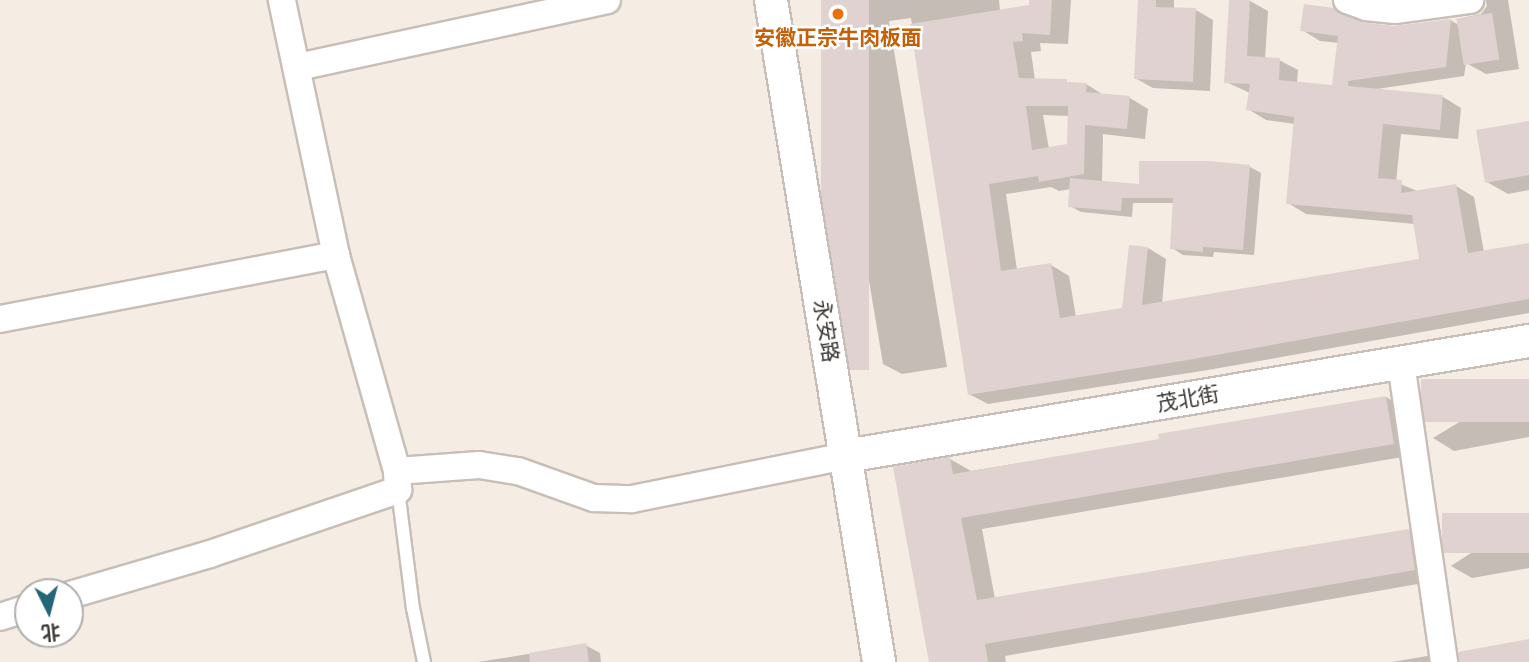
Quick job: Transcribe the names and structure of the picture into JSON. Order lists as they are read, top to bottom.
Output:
{
  "streets": {
    "street": ["永安路", "茂北街"]
  },
  "crossings": [
    ["永安路", "茂北街"]
  ],
  "places": ["安徽正宗牛肉板面"],
  "north": "bottom"
}
